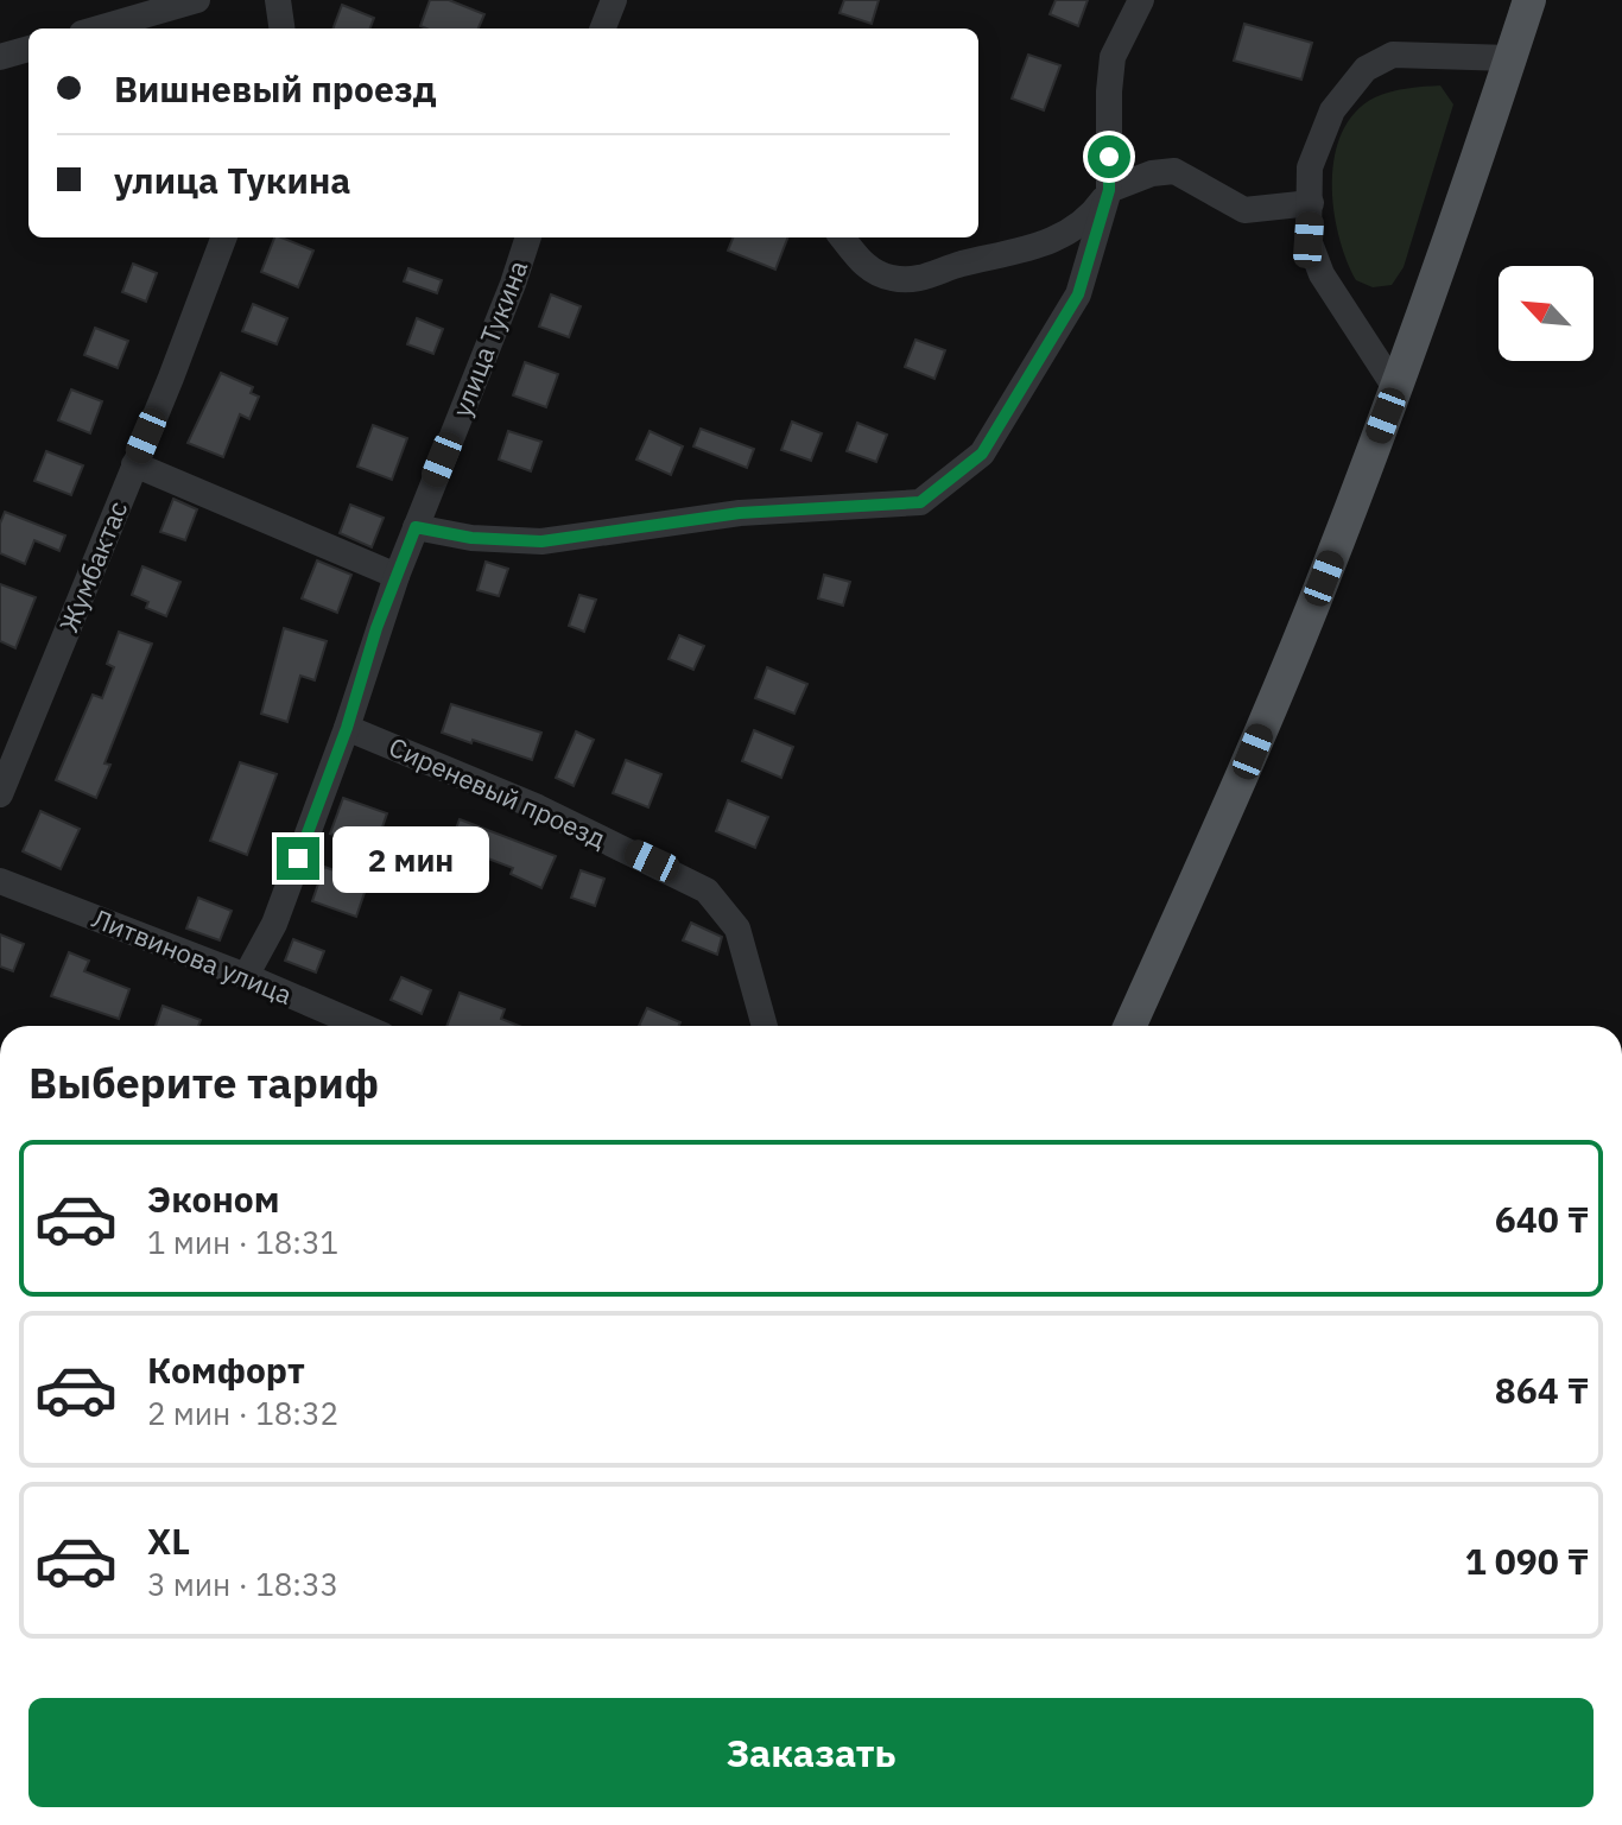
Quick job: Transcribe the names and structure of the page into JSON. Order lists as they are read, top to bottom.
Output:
{
  "streets": {
    "street": [
      "улица Тукина",
      "Жумбактас",
      "Сиреневый проезд",
      "Литвинова улица"
    ]
  },
  "crossings": [
    ["улица Тукина", "Сиреневый проезд"],
    ["улица Тукина", "Литвинова улица"]
  ],
  "north": "top left",
  "page": {
    "banner": ["Вишневый проезд", "улица Тукина"],
    "bubble": "2 мин",
    "heading": "Выберите тариф",
    "list": [
      {
        "name": "Эконом",
        "note": "1 мин · 18:31",
        "value": "640 ₸"
      },
      {
        "name": "Комфорт",
        "note": "2 мин · 18:32",
        "value": "864 ₸"
      },
      {
        "name": "XL",
        "note": "3 мин · 18:33",
        "value": "1 090 ₸"
      }
    ],
    "buttons": "Заказать"
  }
}
